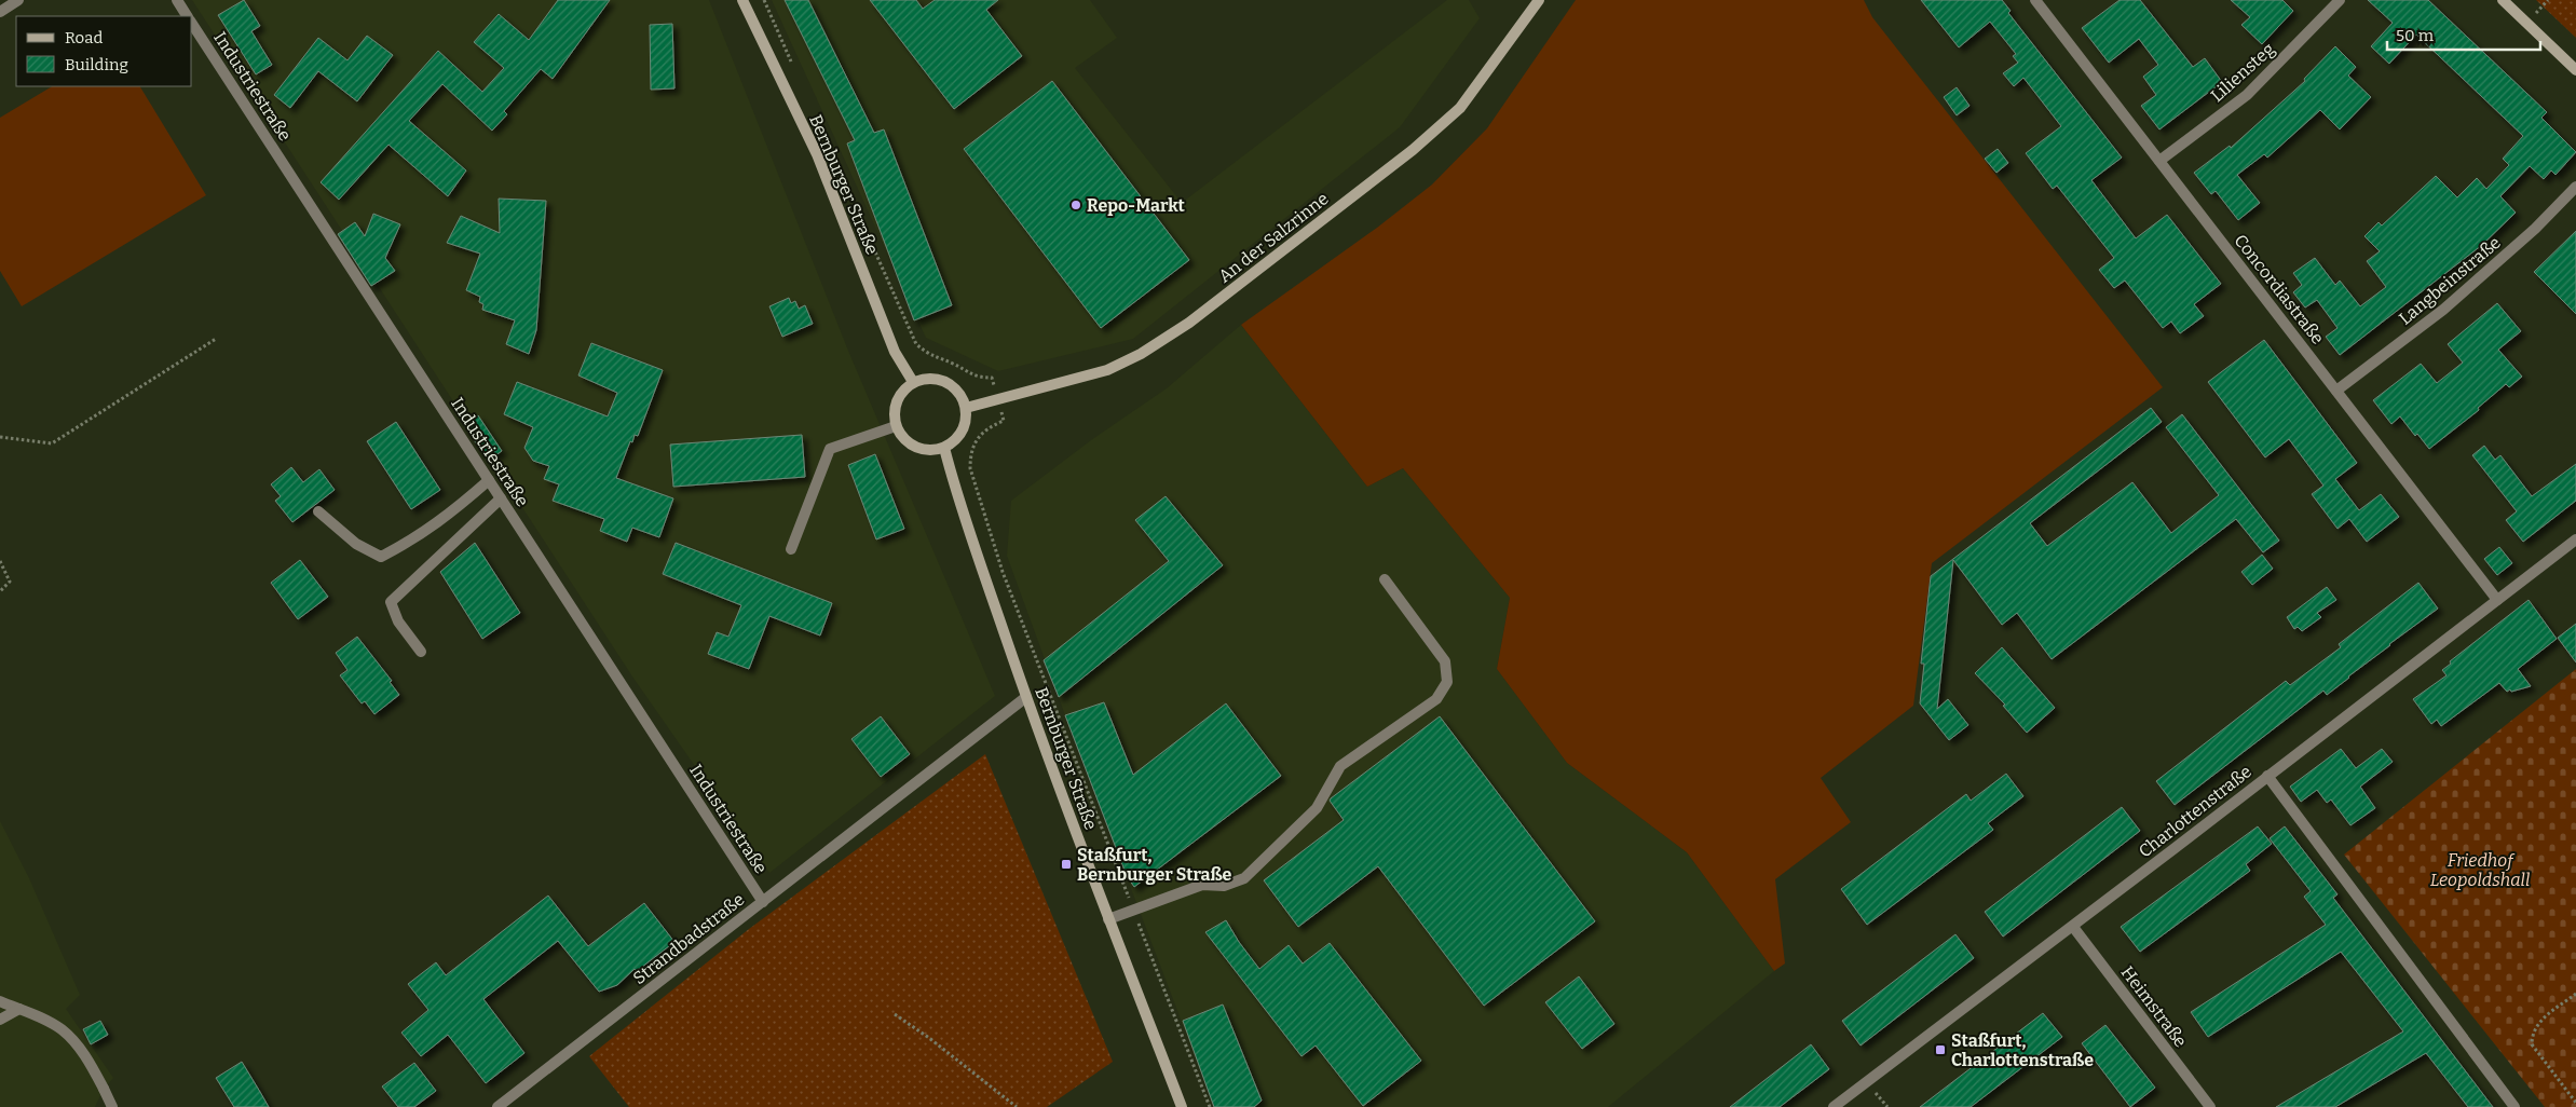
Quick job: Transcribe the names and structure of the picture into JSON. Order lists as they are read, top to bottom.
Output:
{
  "streets": {
    "main road": ["Bernburger Straße", "An der Salzrinne"],
    "street": [
      "Liliensteg",
      "Industriestraße",
      "Langbeinstraße",
      "Concordiastraße",
      "Charlottenstraße",
      "Strandbadstraße",
      "Heimstraße"
    ]
  },
  "crossings": [
    ["Liliensteg", "Concordiastraße"],
    ["Industriestraße", "Strandbadstraße"],
    ["Bernburger Straße", "An der Salzrinne"],
    ["Bernburger Straße", "Strandbadstraße"],
    ["Langbeinstraße", "Concordiastraße"],
    ["Concordiastraße", "Charlottenstraße"],
    ["Charlottenstraße", "Heimstraße"]
  ],
  "parks": ["Friedhof Leopoldshall"],
  "places": {
    "other": ["Repo-Markt"],
    "transit": ["Staßfurt, Bernburger Straße", "Staßfurt, Charlottenstraße"]
  },
  "legend": ["Road", "Building"],
  "scale_bar": "50 m"
}
